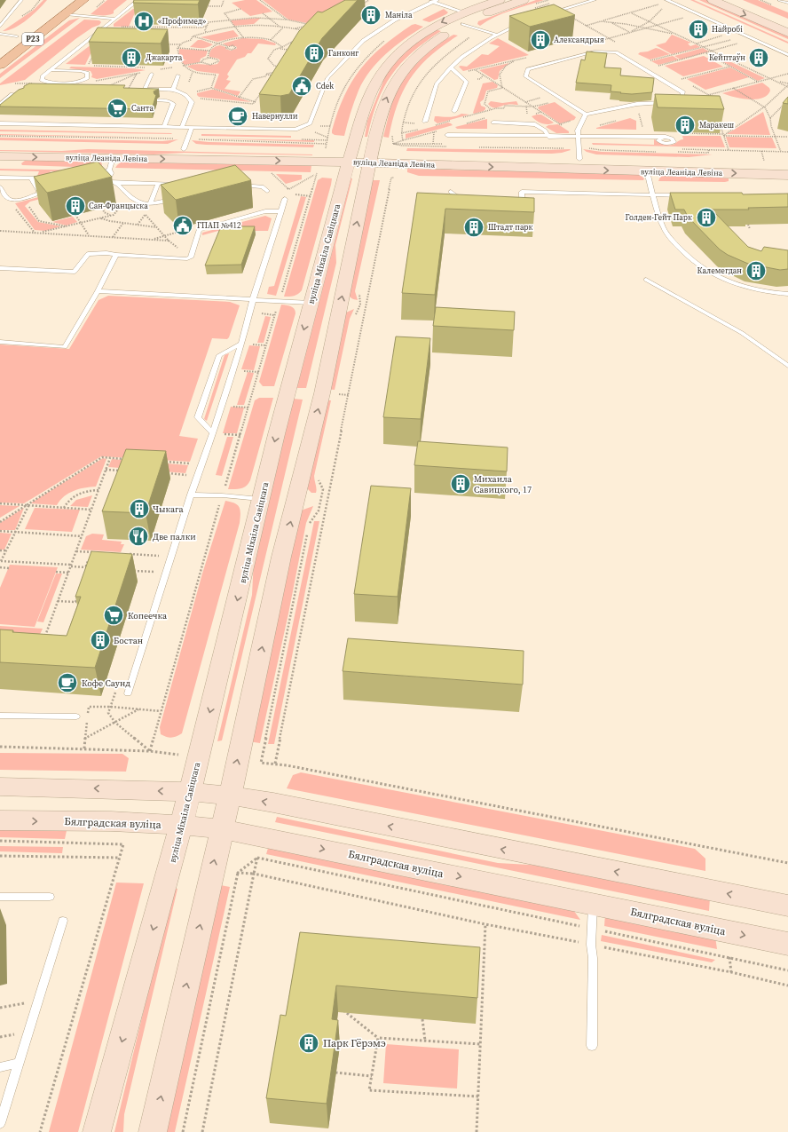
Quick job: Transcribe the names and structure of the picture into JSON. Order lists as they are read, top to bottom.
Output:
{
  "streets": {
    "main road": ["Р23"],
    "street": ["вуліца Леаніда Левіна", "вуліца Міхаіла Савіцкага", "Бялградская вуліца"]
  },
  "crossings": [
    ["вуліца Леаніда Левіна", "вуліца Міхаіла Савіцкага"],
    ["вуліца Міхаіла Савіцкага", "Бялградская вуліца"]
  ],
  "places": {
    "building": [
      "Маніла",
      "Найробі",
      "Александрыя",
      "Ганконг",
      "Джакарта",
      "Кейптаўн",
      "Маракеш",
      "Сан-Францыска",
      "Голден-Гейт Парк",
      "Штадт парк",
      "Калемегдан",
      "Михаила Савицкого, 17",
      "Чыкага",
      "Бостан",
      "Парк Гёрэмэ"
    ],
    "hospital": ["«Профимед»"],
    "public building": ["Cdek", "ГПАП №412"],
    "supermarket": ["Санта", "Копеечка"],
    "cafe": ["Навернулли", "Кофе Саунд"],
    "restaurant": ["Две палки"]
  }
}
